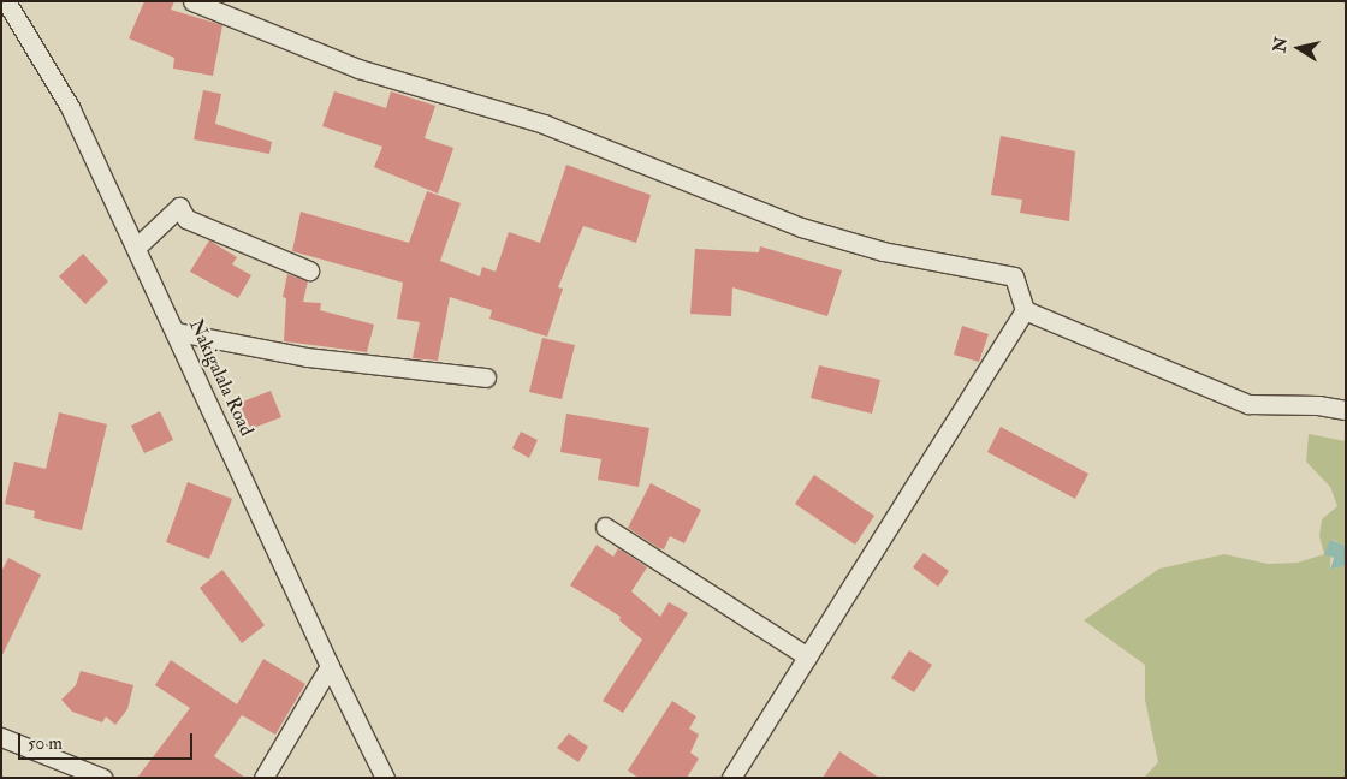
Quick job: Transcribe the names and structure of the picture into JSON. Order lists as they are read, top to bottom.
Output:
{
  "streets": {
    "street": ["Nakigalala Road"]
  },
  "scale_bar": "50 m",
  "north": "left"
}
